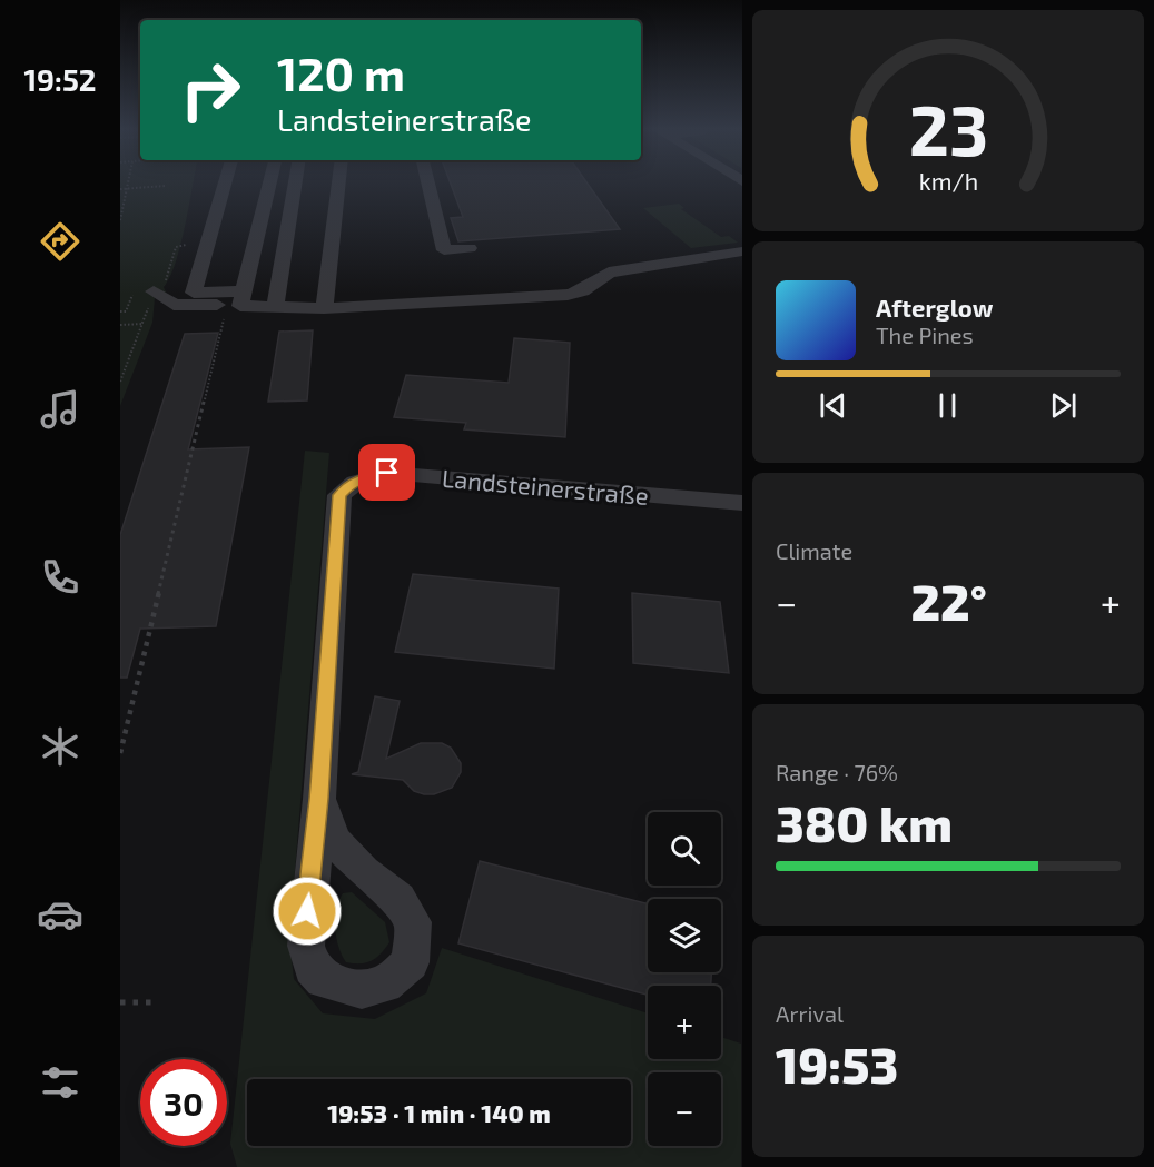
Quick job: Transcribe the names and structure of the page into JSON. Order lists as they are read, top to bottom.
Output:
{
  "streets": {
    "street": ["Landsteinerstraße"]
  },
  "page": {
    "tabs": "19:52",
    "turn": ["120 m", "Landsteinerstraße"],
    "song": ["Afterglow", "The Pines"],
    "tile": [
      "Climate",
      ["Range · 76%", "380 km"],
      ["Arrival", "19:53"]
    ],
    "heat": ["−", "22°", "+"],
    "map_buttons": ["+", "−"],
    "limit": "30",
    "trip": "19:53 · 1 min · 140 m",
    "gauge": ["23", "km/h"]
  }
}
